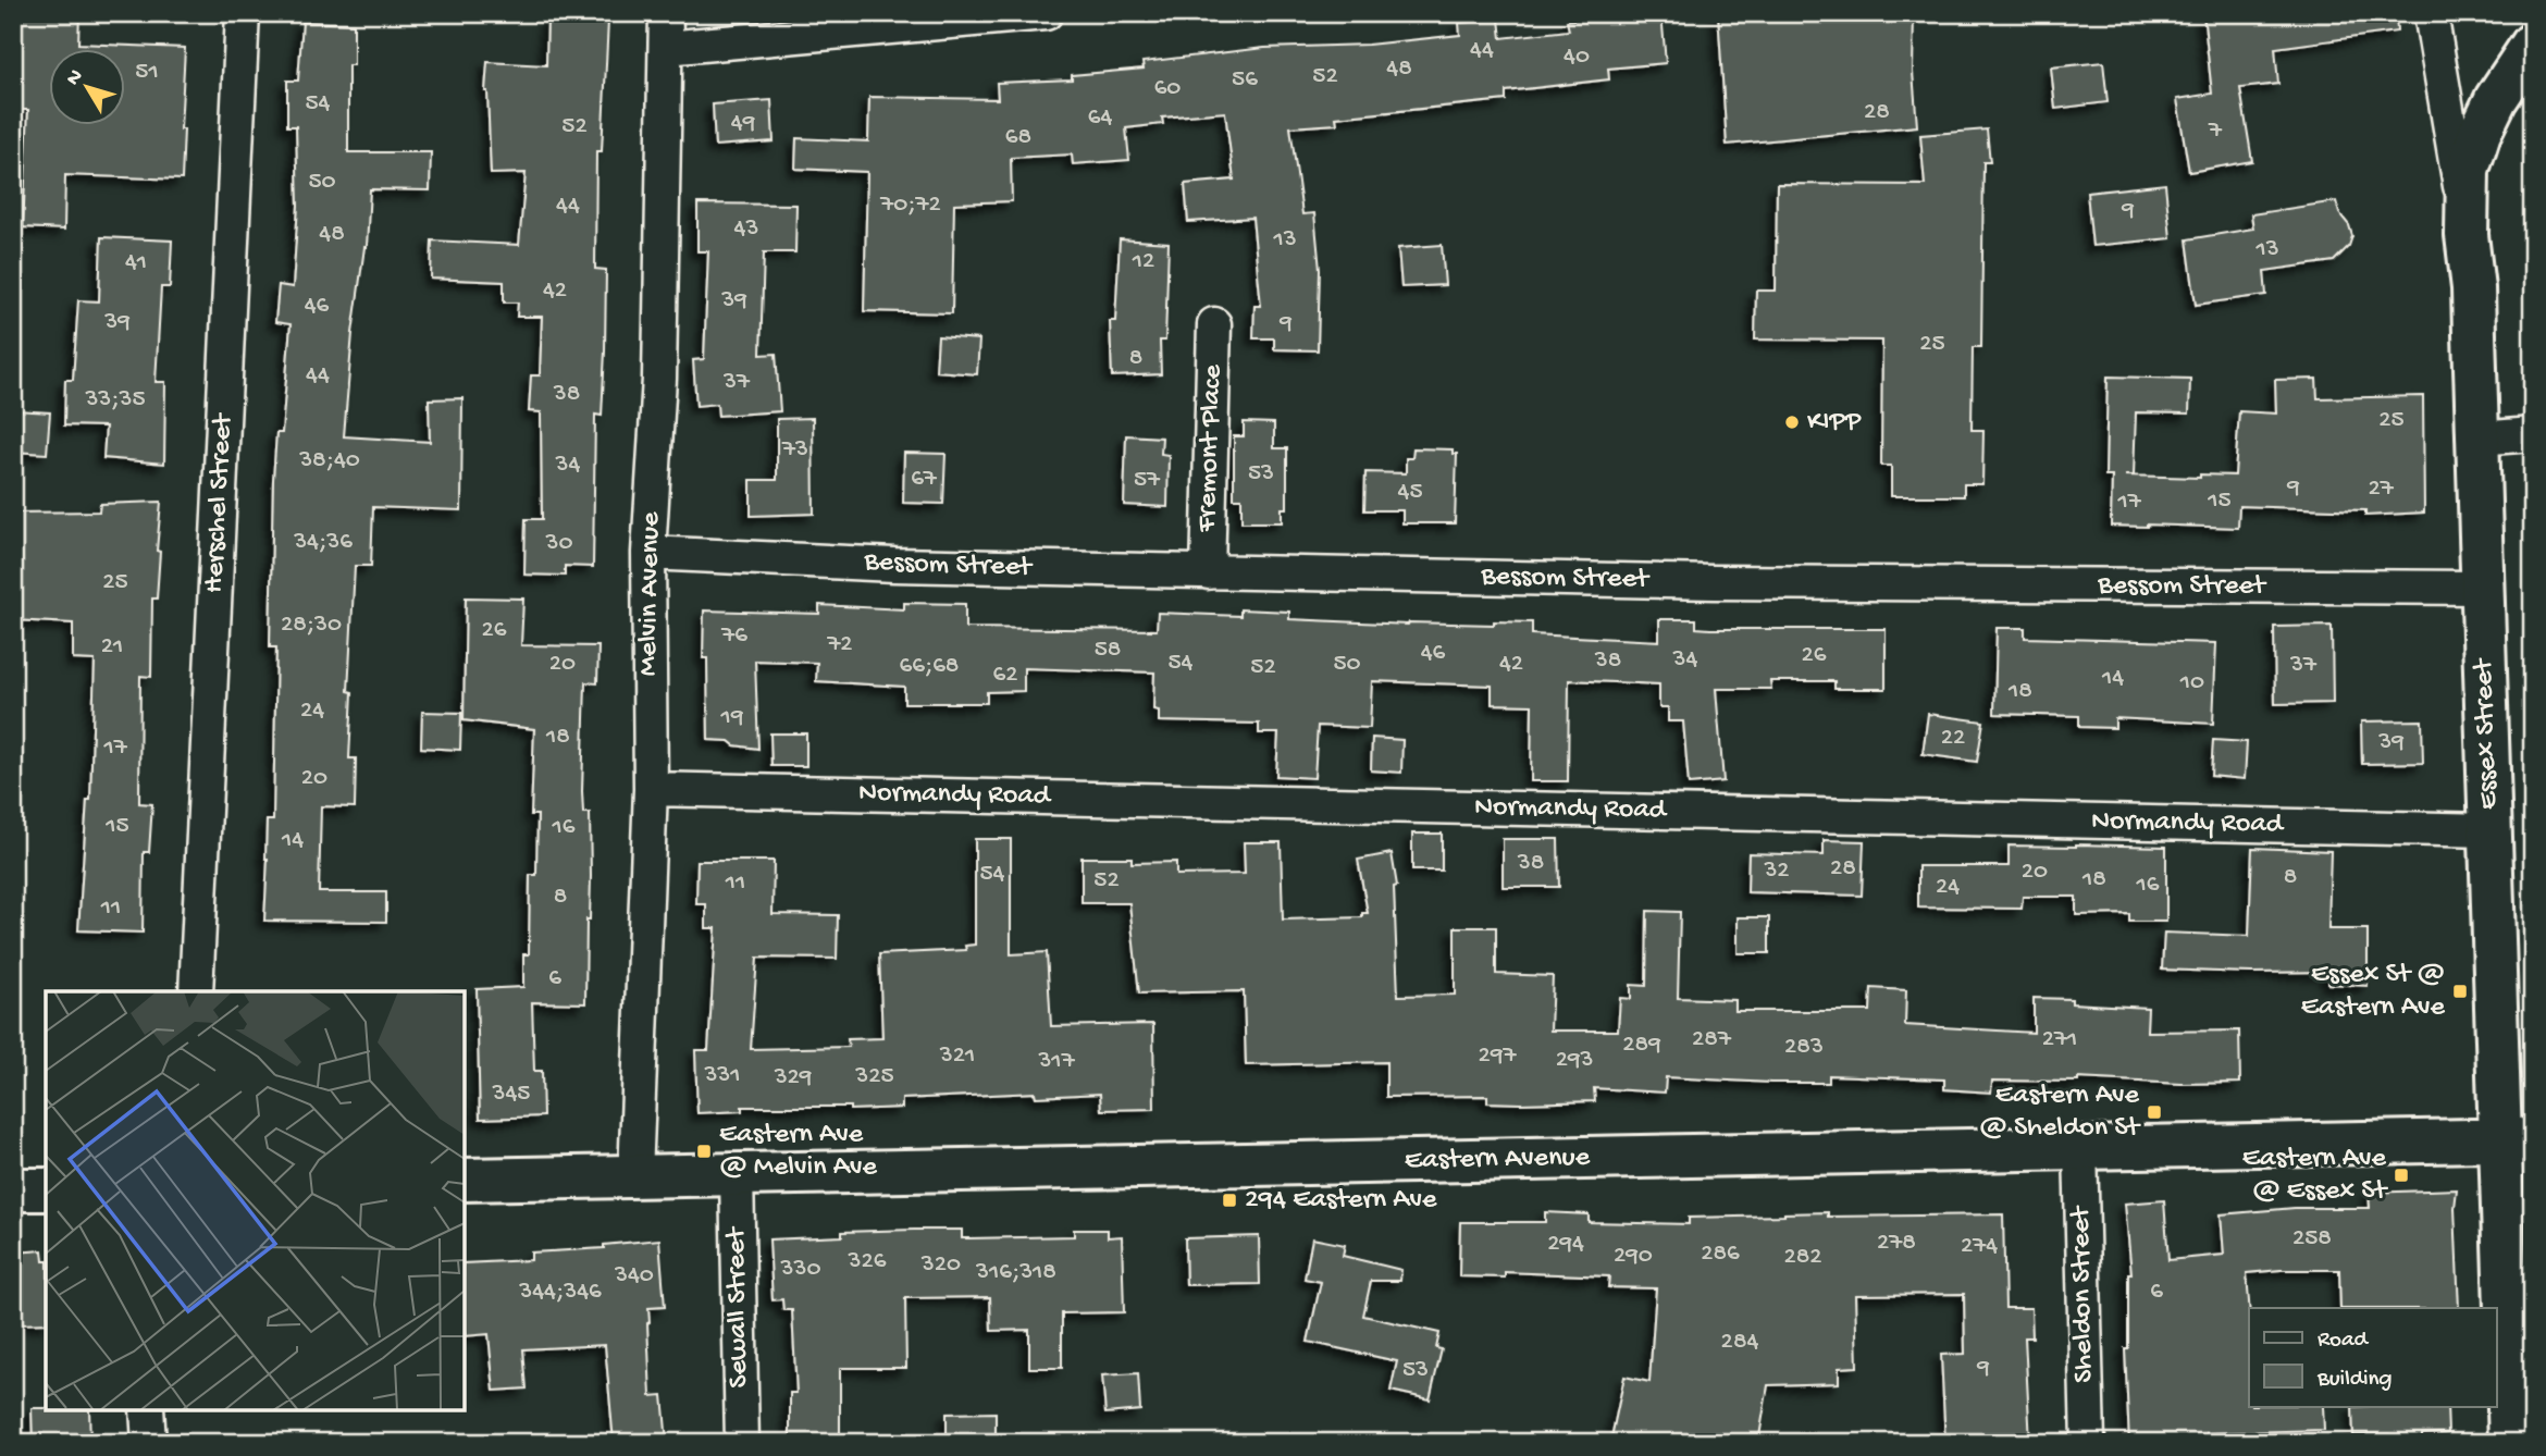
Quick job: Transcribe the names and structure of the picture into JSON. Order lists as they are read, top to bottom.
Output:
{
  "streets": {
    "main road": ["Essex Street", "Eastern Avenue"],
    "street": [
      "Fremont Place",
      "Herschel Street",
      "Bessom Street",
      "Melvin Avenue",
      "Normandy Road",
      "Sheldon Street",
      "Sewall Street"
    ]
  },
  "crossings": [
    ["Fremont Place", "Bessom Street"],
    ["Bessom Street", "Melvin Avenue"],
    ["Bessom Street", "Essex Street"],
    ["Melvin Avenue", "Normandy Road"],
    ["Melvin Avenue", "Eastern Avenue"],
    ["Essex Street", "Normandy Road"],
    ["Essex Street", "Eastern Avenue"],
    ["Eastern Avenue", "Sheldon Street"],
    ["Eastern Avenue", "Sewall Street"]
  ],
  "places": {
    "other": ["KIPP"],
    "transit": [
      "Essex St @ Eastern Ave",
      "Eastern Ave @ Sheldon St",
      "Eastern Ave @ Melvin Ave",
      "Eastern Ave @ Essex St",
      "294 Eastern Ave"
    ]
  },
  "house_numbers": [
    "44",
    "40",
    "48",
    "51",
    "52",
    "56",
    "60",
    "54",
    "28",
    "64",
    "49",
    "52",
    "7",
    "68",
    "50",
    "70;72",
    "44",
    "9",
    "43",
    "48",
    "13",
    "13",
    "12",
    "41",
    "42",
    "39",
    "46",
    "39",
    "9",
    "25",
    "8",
    "44",
    "37",
    "38",
    "33;35",
    "25",
    "73",
    "38;40",
    "34",
    "53",
    "67",
    "57",
    "9",
    "27",
    "45",
    "15",
    "17",
    "34;36",
    "30",
    "25",
    "28;30",
    "26",
    "76",
    "72",
    "21",
    "58",
    "46",
    "26",
    "34",
    "38",
    "54",
    "20",
    "50",
    "42",
    "37",
    "66;68",
    "52",
    "62",
    "14",
    "10",
    "18",
    "24",
    "19",
    "18",
    "22",
    "39",
    "17",
    "20",
    "15",
    "16",
    "14",
    "38",
    "28",
    "32",
    "20",
    "54",
    "8",
    "18",
    "52",
    "11",
    "16",
    "24",
    "8",
    "11",
    "6",
    "287",
    "271",
    "289",
    "283",
    "321",
    "297",
    "293",
    "317",
    "331",
    "325",
    "329",
    "345",
    "258",
    "278",
    "294",
    "274",
    "286",
    "290",
    "282",
    "326",
    "320",
    "330",
    "316;318",
    "340",
    "344;346",
    "6",
    "284",
    "9",
    "53"
  ],
  "legend": ["Road", "Building"],
  "north": "top left"
}
